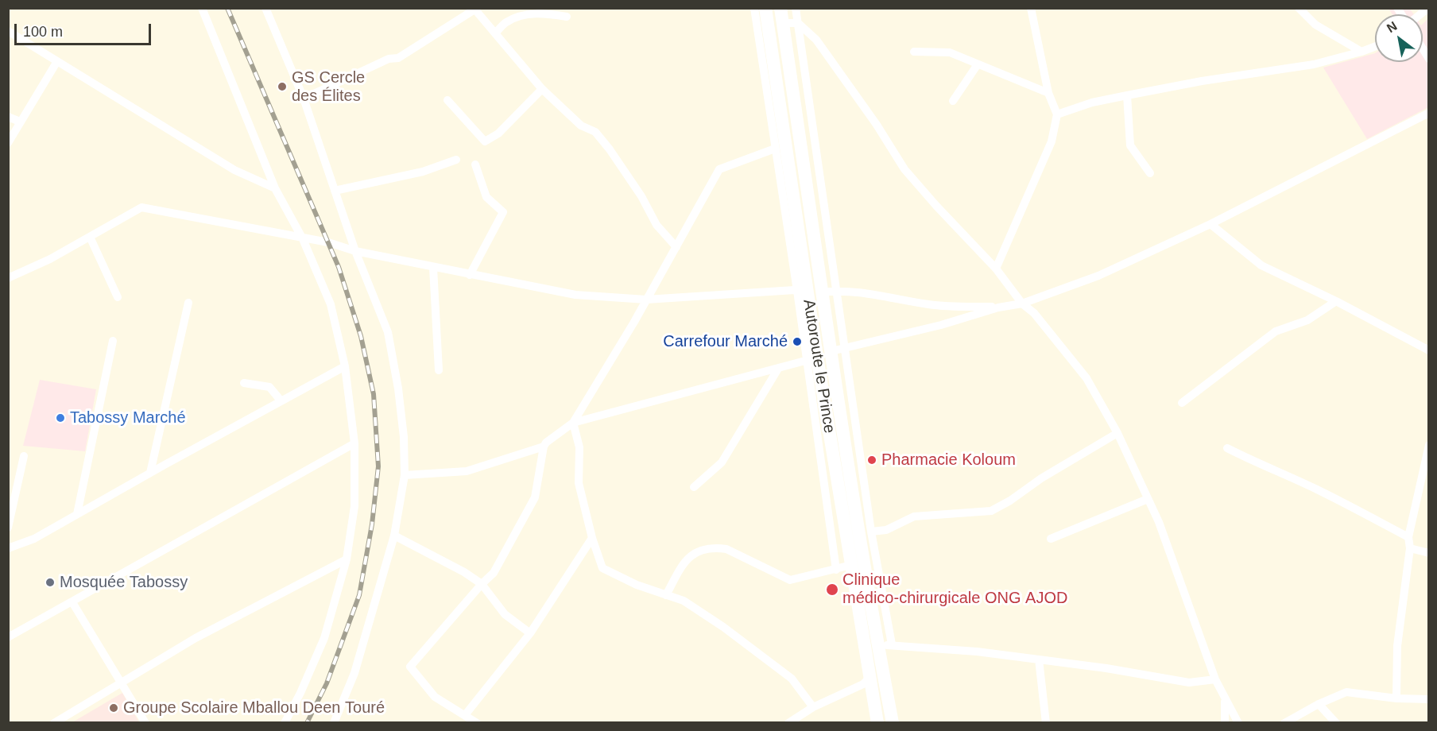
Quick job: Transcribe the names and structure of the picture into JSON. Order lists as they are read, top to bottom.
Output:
{
  "streets": {
    "main road": ["Autoroute le Prince"]
  },
  "places": [
    "GS Cercle des Élites",
    "Carrefour Marché",
    "Tabossy Marché",
    "Pharmacie Koloum",
    "Mosquée Tabossy",
    "Clinique médico-chirurgicale ONG AJOD",
    "Groupe Scolaire Mballou Deen Touré"
  ],
  "scale_bar": "100 m",
  "north": "top left"
}
